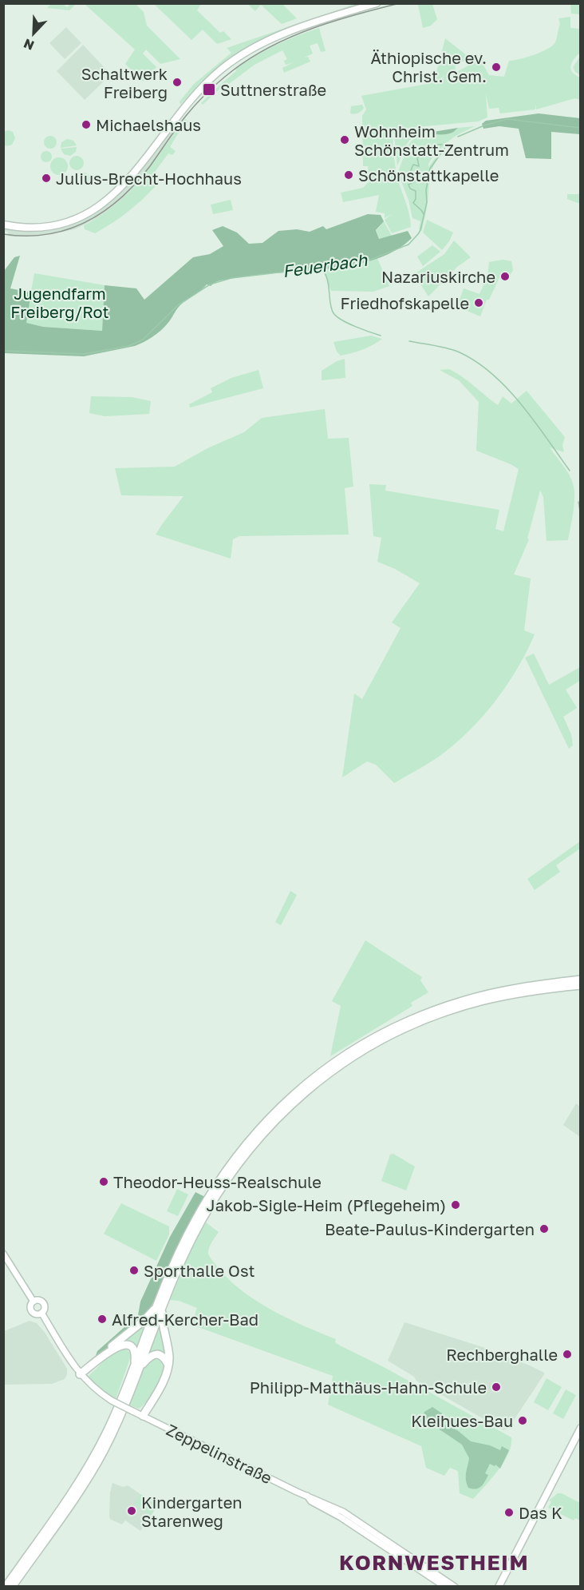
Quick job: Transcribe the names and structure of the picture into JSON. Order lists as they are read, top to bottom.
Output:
{
  "streets": {
    "street": ["Zeppelinstraße"]
  },
  "districts": ["KORNWESTHEIM"],
  "water": ["Feuerbach"],
  "parks": ["Jugendfarm Freiberg/Rot"],
  "places": {
    "other": [
      "Äthiopische ev. Christ. Gem.",
      "Schaltwerk Freiberg",
      "Michaelshaus",
      "Wohnheim Schönstatt-Zentrum",
      "Schönstattkapelle",
      "Julius-Brecht-Hochhaus",
      "Nazariuskirche",
      "Friedhofskapelle",
      "Theodor-Heuss-Realschule",
      "Jakob-Sigle-Heim (Pflegeheim)",
      "Beate-Paulus-Kindergarten",
      "Sporthalle Ost",
      "Alfred-Kercher-Bad",
      "Rechberghalle",
      "Philipp-Matthäus-Hahn-Schule",
      "Kleihues-Bau",
      "Kindergarten Starenweg",
      "Das K"
    ],
    "transit": ["Suttnerstraße"]
  },
  "north": "bottom left"
}
